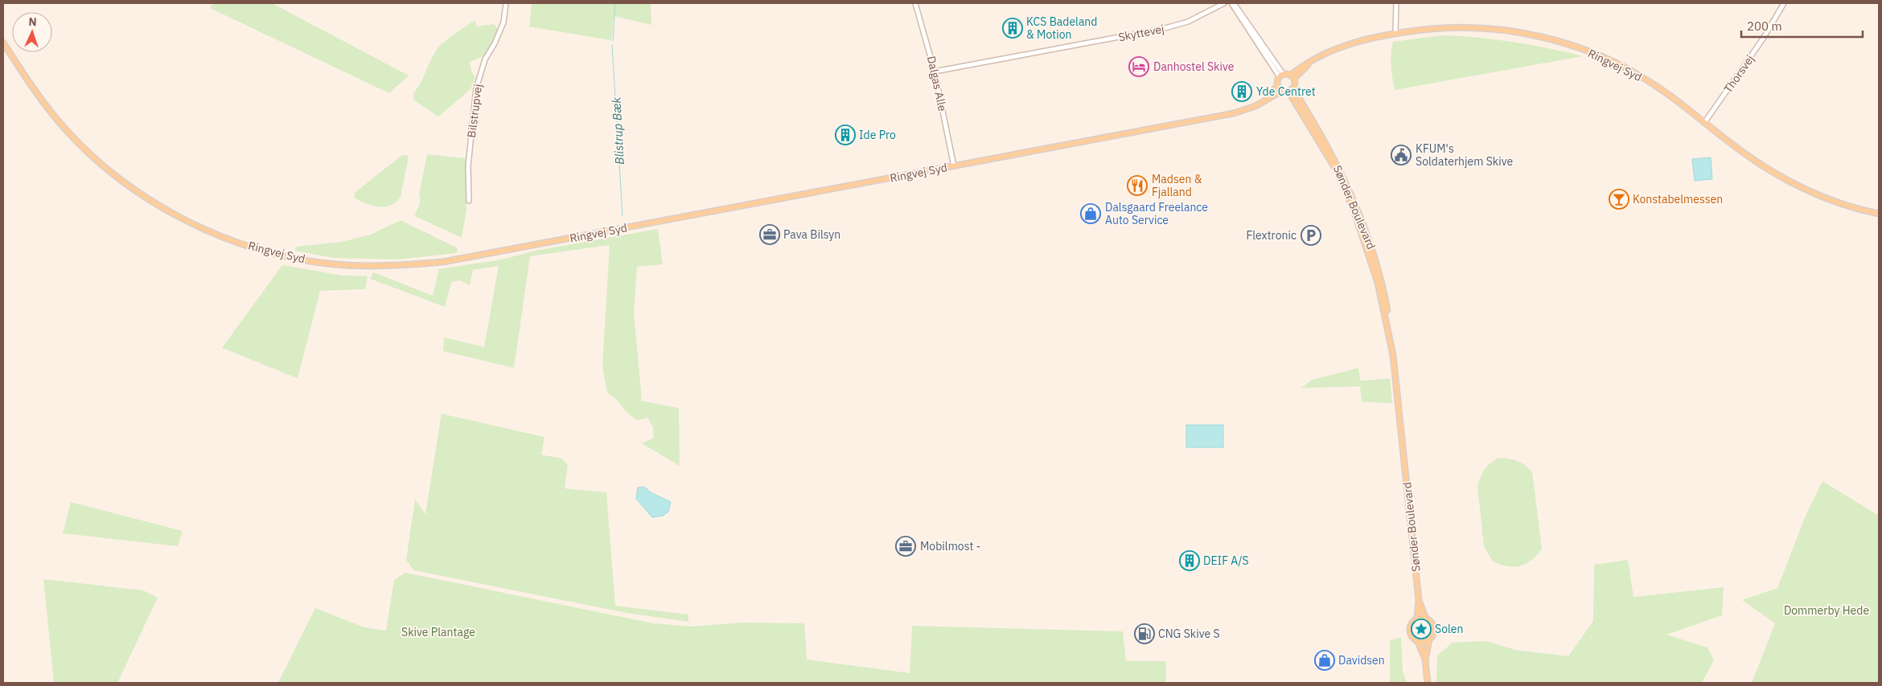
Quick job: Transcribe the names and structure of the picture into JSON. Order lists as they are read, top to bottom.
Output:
{
  "streets": {
    "main road": ["Ringvej Syd", "Sønder Boulevard"],
    "street": [
      "Skyttevej",
      "Thorsvej",
      "Dalgas Alle",
      "Bilstrupvej"
    ]
  },
  "crossings": [
    ["Skyttevej", "Dalgas Alle"],
    ["Ringvej Syd", "Thorsvej"],
    ["Ringvej Syd", "Dalgas Alle"],
    ["Ringvej Syd", "Sønder Boulevard"]
  ],
  "water": ["Blistrup Bæk"],
  "parks": ["Dommerby Hede", "Skive Plantage"],
  "places": {
    "building": [
      "KCS Badeland & Motion",
      "Yde Centret",
      "Ide Pro",
      "DEIF A/S"
    ],
    "hotel": ["Danhostel Skive"],
    "public building": ["KFUM's Soldaterhjem Skive"],
    "restaurant": ["Madsen & Fjalland"],
    "bar": ["Konstabelmessen"],
    "shop": ["Dalsgaard Freelance Auto Service", "Davidsen"],
    "office": ["Pava Bilsyn", "Mobilmost -"],
    "parking": ["Flextronic"],
    "place": ["Solen"],
    "fuel station": ["CNG Skive S"]
  },
  "scale_bar": "200 m",
  "north": "top"
}
